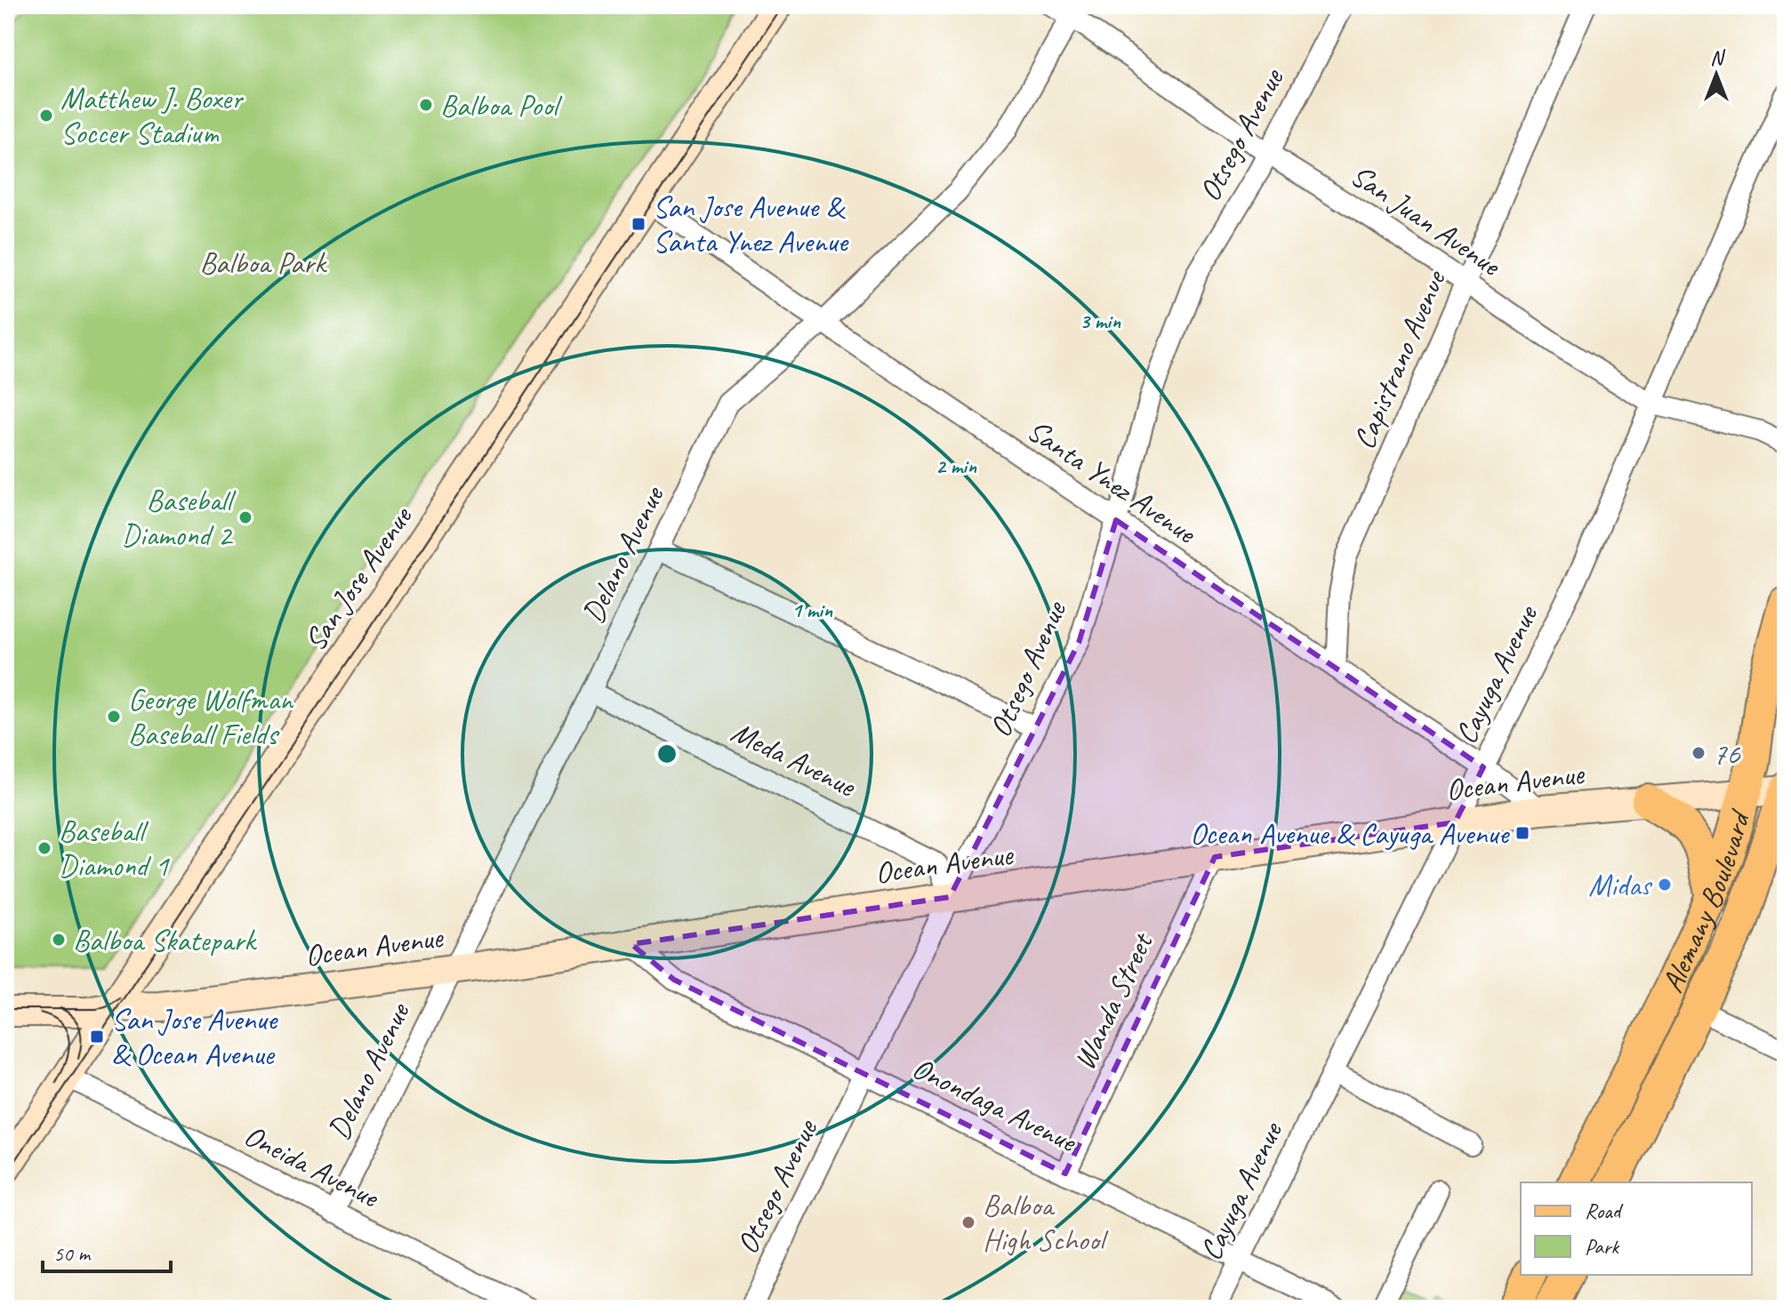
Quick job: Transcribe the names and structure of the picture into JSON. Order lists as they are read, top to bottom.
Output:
{
  "streets": {
    "main road": ["San Jose Avenue", "Ocean Avenue", "Alemany Boulevard"],
    "street": [
      "Otsego Avenue",
      "San Juan Avenue",
      "Capistrano Avenue",
      "Santa Ynez Avenue",
      "Delano Avenue",
      "Cayuga Avenue",
      "Meda Avenue",
      "Wanda Street",
      "Onondaga Avenue",
      "Oneida Avenue"
    ]
  },
  "crossings": [
    ["Otsego Avenue", "San Juan Avenue"],
    ["Otsego Avenue", "Santa Ynez Avenue"],
    ["Otsego Avenue", "Meda Avenue"],
    ["Otsego Avenue", "Ocean Avenue"],
    ["Otsego Avenue", "Onondaga Avenue"],
    ["San Juan Avenue", "Capistrano Avenue"],
    ["San Juan Avenue", "Delano Avenue"],
    ["San Juan Avenue", "Cayuga Avenue"],
    ["Capistrano Avenue", "Santa Ynez Avenue"],
    ["Santa Ynez Avenue", "Delano Avenue"],
    ["Santa Ynez Avenue", "San Jose Avenue"],
    ["Santa Ynez Avenue", "Cayuga Avenue"],
    ["Santa Ynez Avenue", "Ocean Avenue"],
    ["Delano Avenue", "Meda Avenue"],
    ["Delano Avenue", "Ocean Avenue"],
    ["Delano Avenue", "Oneida Avenue"],
    ["San Jose Avenue", "Ocean Avenue"],
    ["Cayuga Avenue", "Ocean Avenue"],
    ["Cayuga Avenue", "Onondaga Avenue"],
    ["Meda Avenue", "Ocean Avenue"],
    ["Ocean Avenue", "Alemany Boulevard"],
    ["Ocean Avenue", "Wanda Street"],
    ["Ocean Avenue", "Onondaga Avenue"],
    ["Wanda Street", "Onondaga Avenue"]
  ],
  "parks": ["Balboa Park"],
  "places": {
    "other": [
      "Balboa Pool",
      "Matthew J. Boxer Soccer Stadium",
      "Baseball Diamond 2",
      "George Wolfman Baseball Fields",
      "76",
      "Baseball Diamond 1",
      "Midas",
      "Balboa Skatepark",
      "Balboa High School"
    ],
    "transit": ["San Jose Avenue & Santa Ynez Avenue", "Ocean Avenue & Cayuga Avenue", "San Jose Avenue & Ocean Avenue"]
  },
  "legend": ["Road", "Park"],
  "scale_bar": "50 m",
  "north": "top",
  "rings": ["3 min", "2 min", "1 min"]
}
